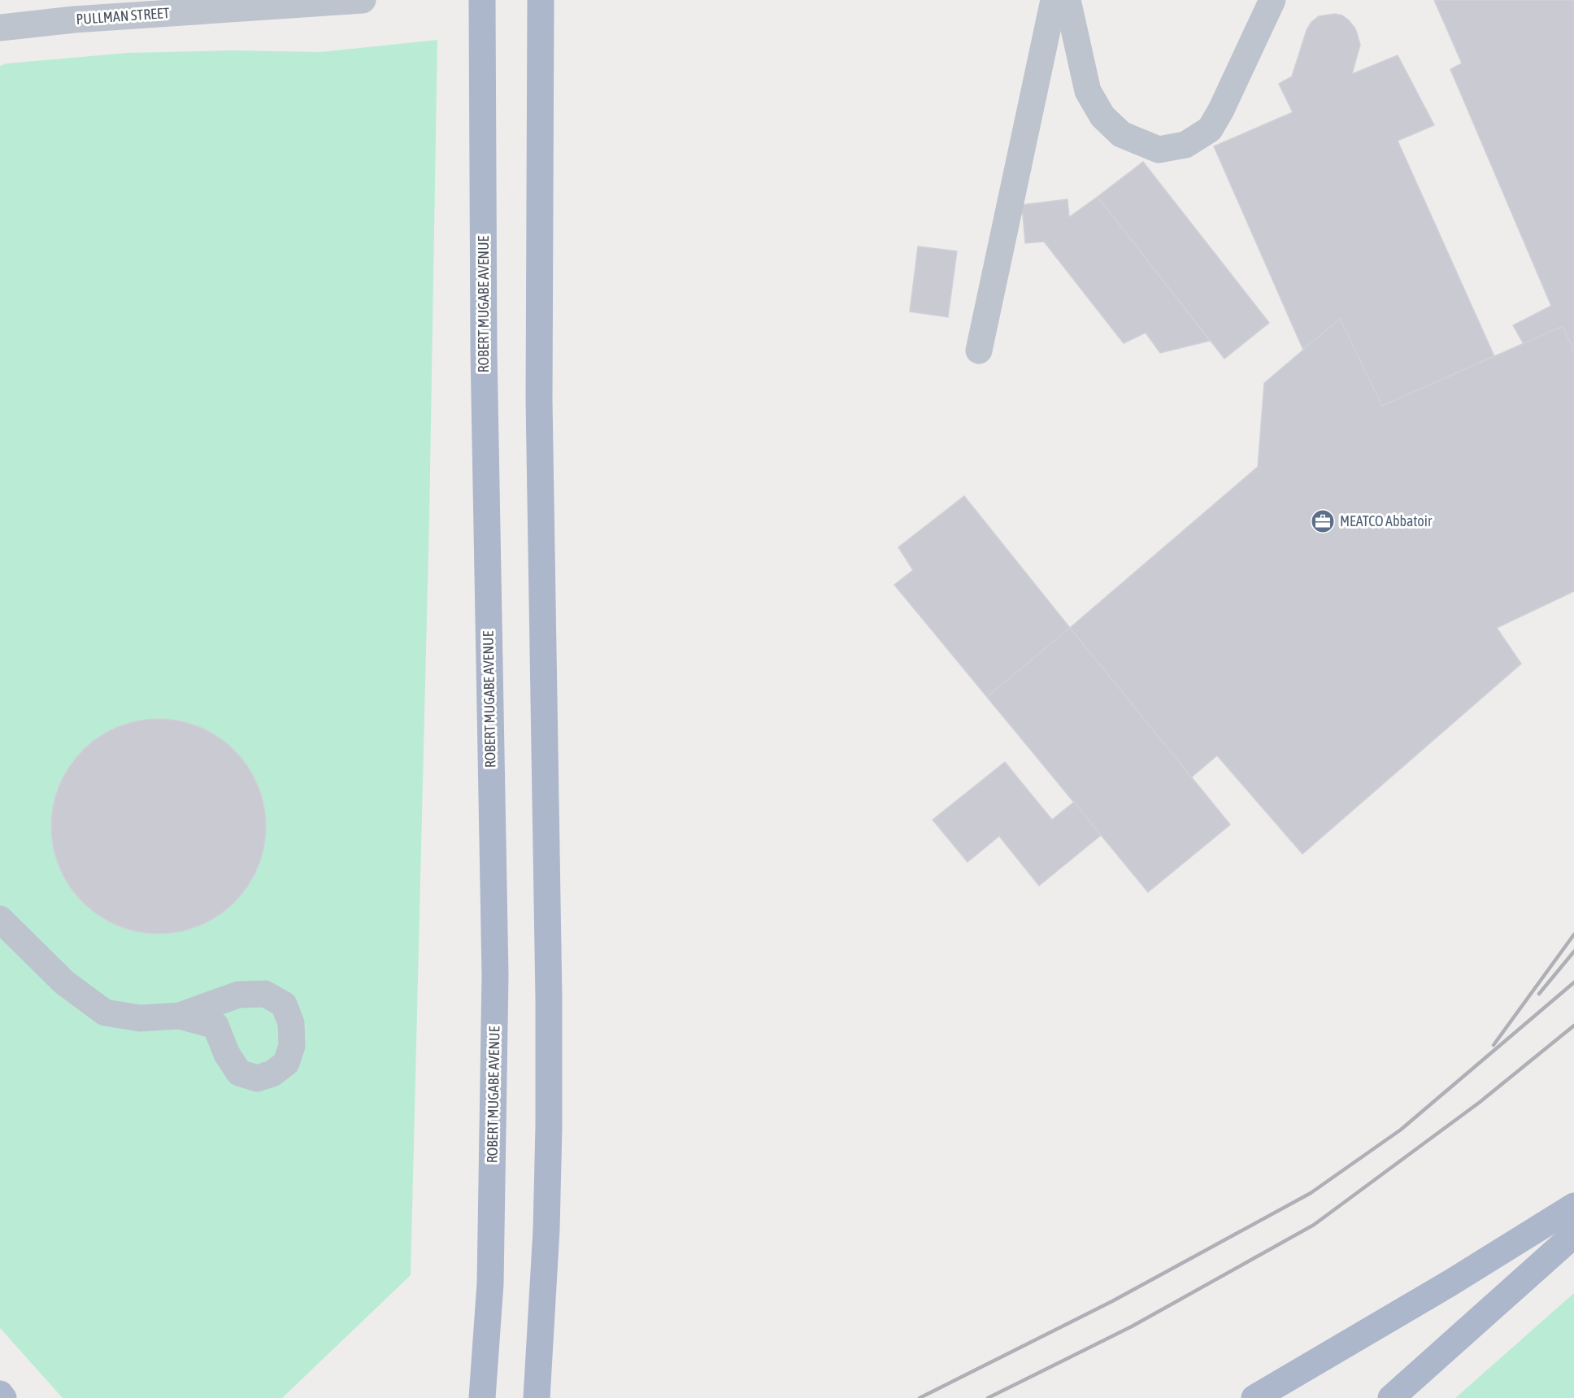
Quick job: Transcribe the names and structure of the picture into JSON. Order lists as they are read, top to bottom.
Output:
{
  "streets": {
    "main road": ["ROBERT MUGABE AVENUE"],
    "street": ["PULLMAN STREET"]
  },
  "places": {
    "office": ["MEATCO Abbatoir"]
  }
}
